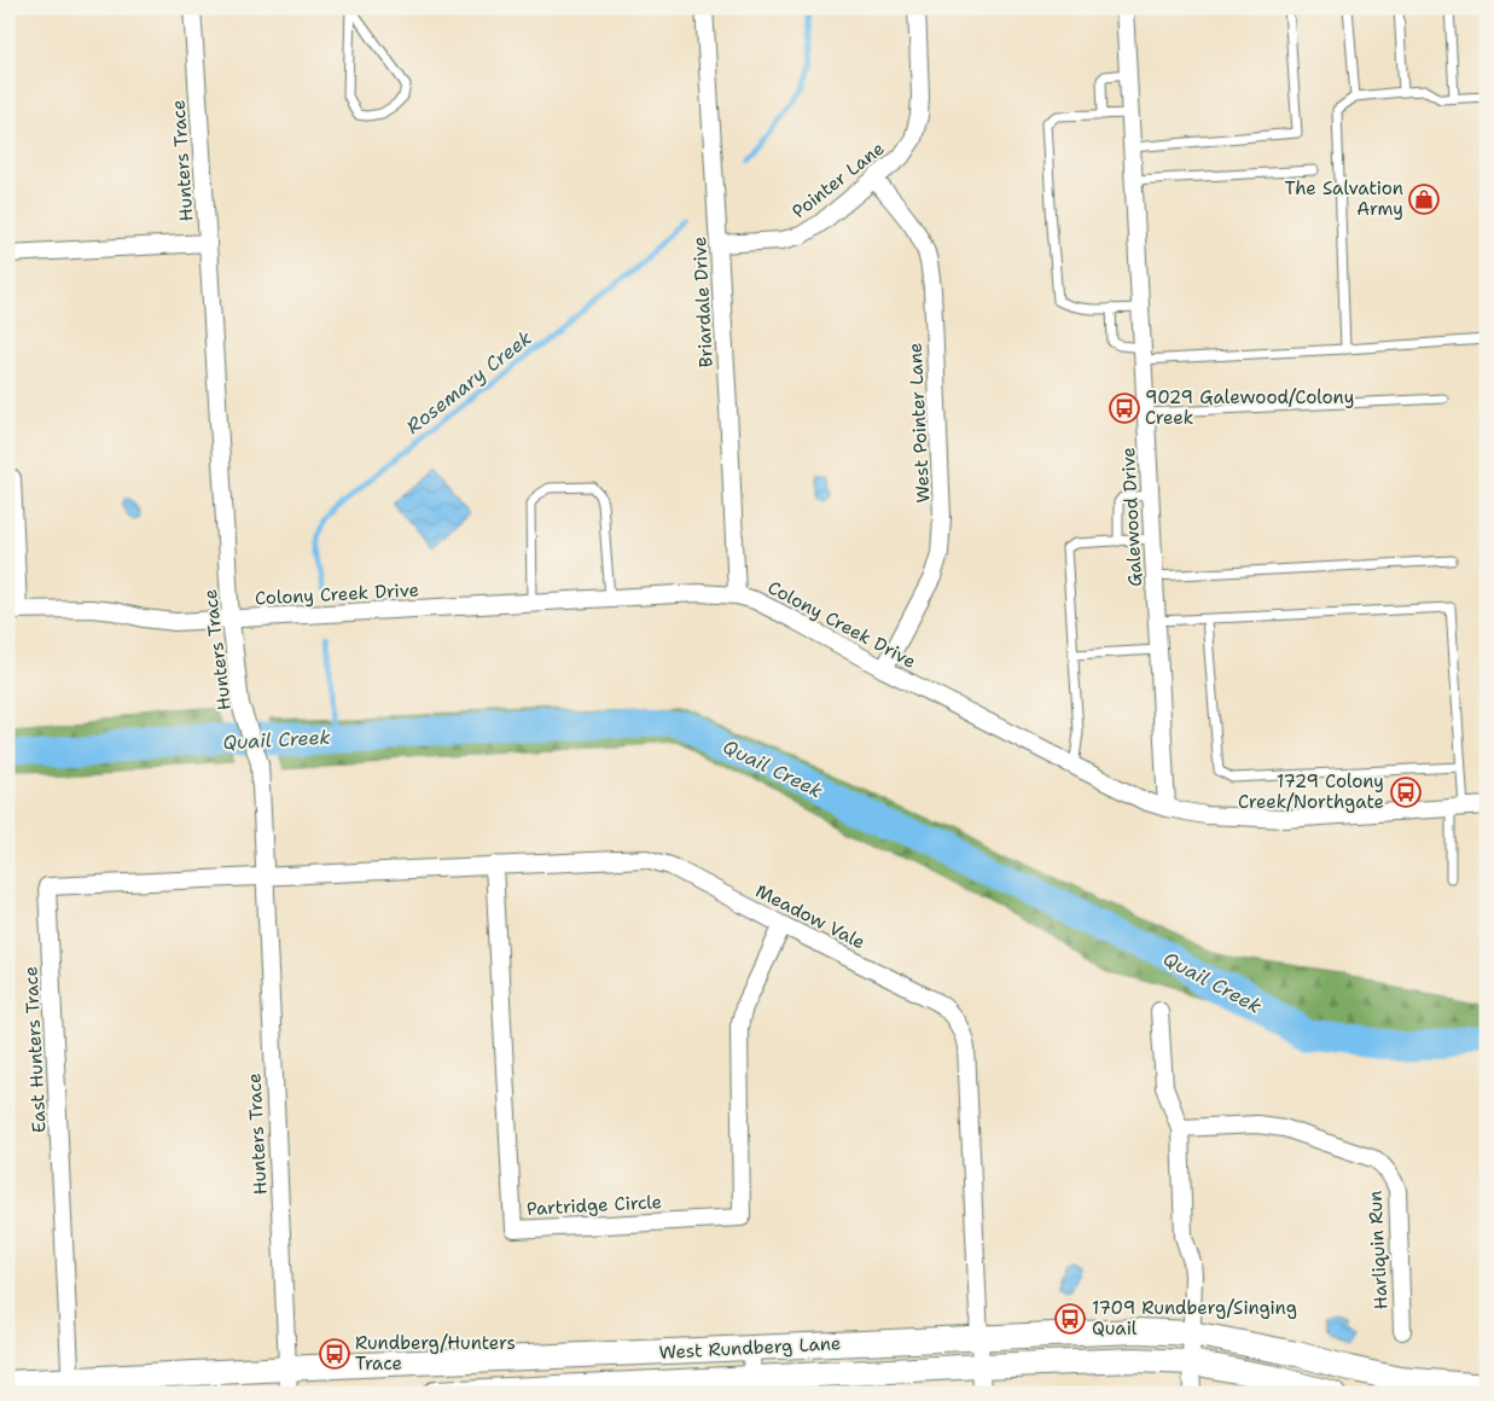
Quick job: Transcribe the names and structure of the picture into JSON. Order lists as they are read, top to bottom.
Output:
{
  "streets": {
    "main road": ["West Rundberg Lane"],
    "street": [
      "Hunters Trace",
      "Pointer Lane",
      "Briardale Drive",
      "West Pointer Lane",
      "Galewood Drive",
      "Colony Creek Drive",
      "Meadow Vale",
      "East Hunters Trace",
      "Partridge Circle",
      "Harliquin Run"
    ]
  },
  "crossings": [
    ["Hunters Trace", "Colony Creek Drive"],
    ["Hunters Trace", "Meadow Vale"],
    ["Hunters Trace", "East Hunters Trace"],
    ["Hunters Trace", "West Rundberg Lane"],
    ["Pointer Lane", "Briardale Drive"],
    ["Pointer Lane", "West Pointer Lane"],
    ["Briardale Drive", "Colony Creek Drive"],
    ["West Pointer Lane", "Colony Creek Drive"],
    ["Galewood Drive", "Colony Creek Drive"],
    ["Meadow Vale", "East Hunters Trace"],
    ["Meadow Vale", "Partridge Circle"],
    ["Meadow Vale", "West Rundberg Lane"],
    ["East Hunters Trace", "West Rundberg Lane"]
  ],
  "water": ["Rosemary Creek", "Quail Creek"],
  "places": {
    "shop": ["The Salvation Army"],
    "bus stop": [
      "9029 Galewood/Colony Creek",
      "1729 Colony Creek/Northgate",
      "1709 Rundberg/Singing Quail",
      "Rundberg/Hunters Trace"
    ]
  }
}
